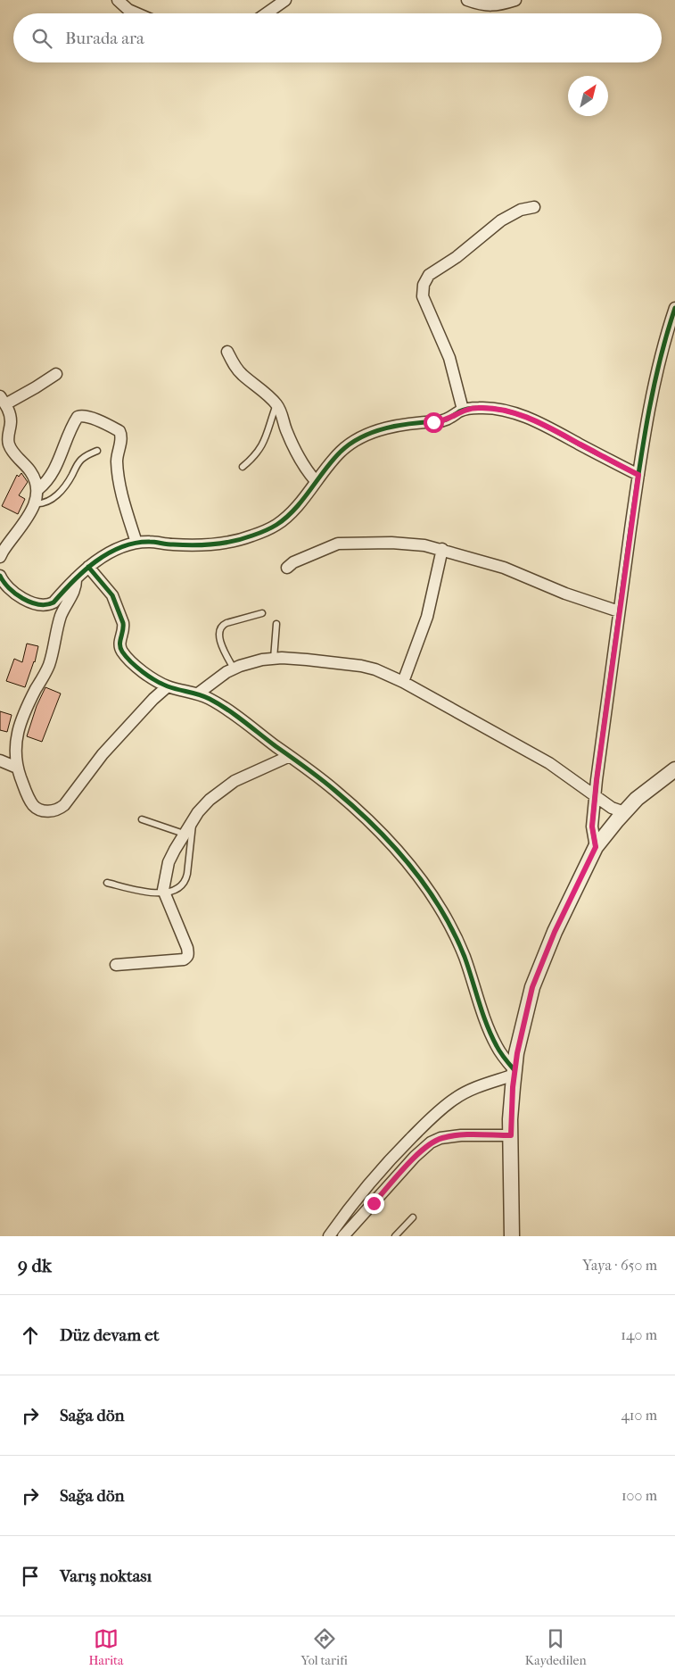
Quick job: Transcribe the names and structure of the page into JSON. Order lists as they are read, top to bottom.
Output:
{
  "north": "top right",
  "page": {
    "search": "Burada ara",
    "heading": ["9 dk", "Yaya · 650 m"],
    "list": [
      ["Düz devam et", "140 m"],
      ["Sağa dön", "410 m"],
      ["Sağa dön", "100 m"],
      "Varış noktası"
    ],
    "nav": ["Harita", "Yol tarifi", "Kaydedilen"]
  }
}
